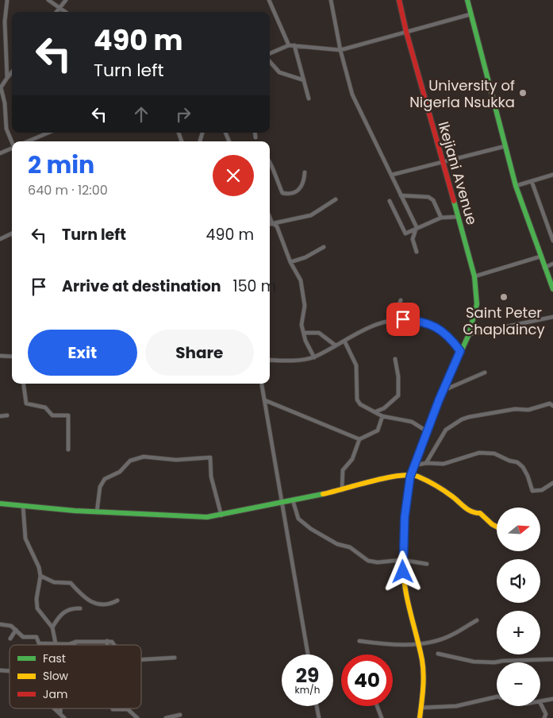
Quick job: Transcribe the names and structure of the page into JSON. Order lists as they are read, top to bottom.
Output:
{
  "streets": {
    "street": ["Ikejiani Avenue"]
  },
  "places": ["University of Nigeria Nsukka", "Saint Peter Chaplaincy"],
  "legend": ["Fast", "Slow", "Jam"],
  "north": "right",
  "page": {
    "turn": ["490 m", "Turn left"],
    "heading": ["2 min", "640 m · 12:00"],
    "list": [
      {
        "name": "Turn left",
        "value": "490 m"
      },
      {
        "name": "Arrive at destination",
        "value": "150 m"
      }
    ],
    "buttons": ["Exit", "Share"],
    "map_buttons": ["+", "−"],
    "speed": "29 km/h",
    "limit": "40"
  }
}
